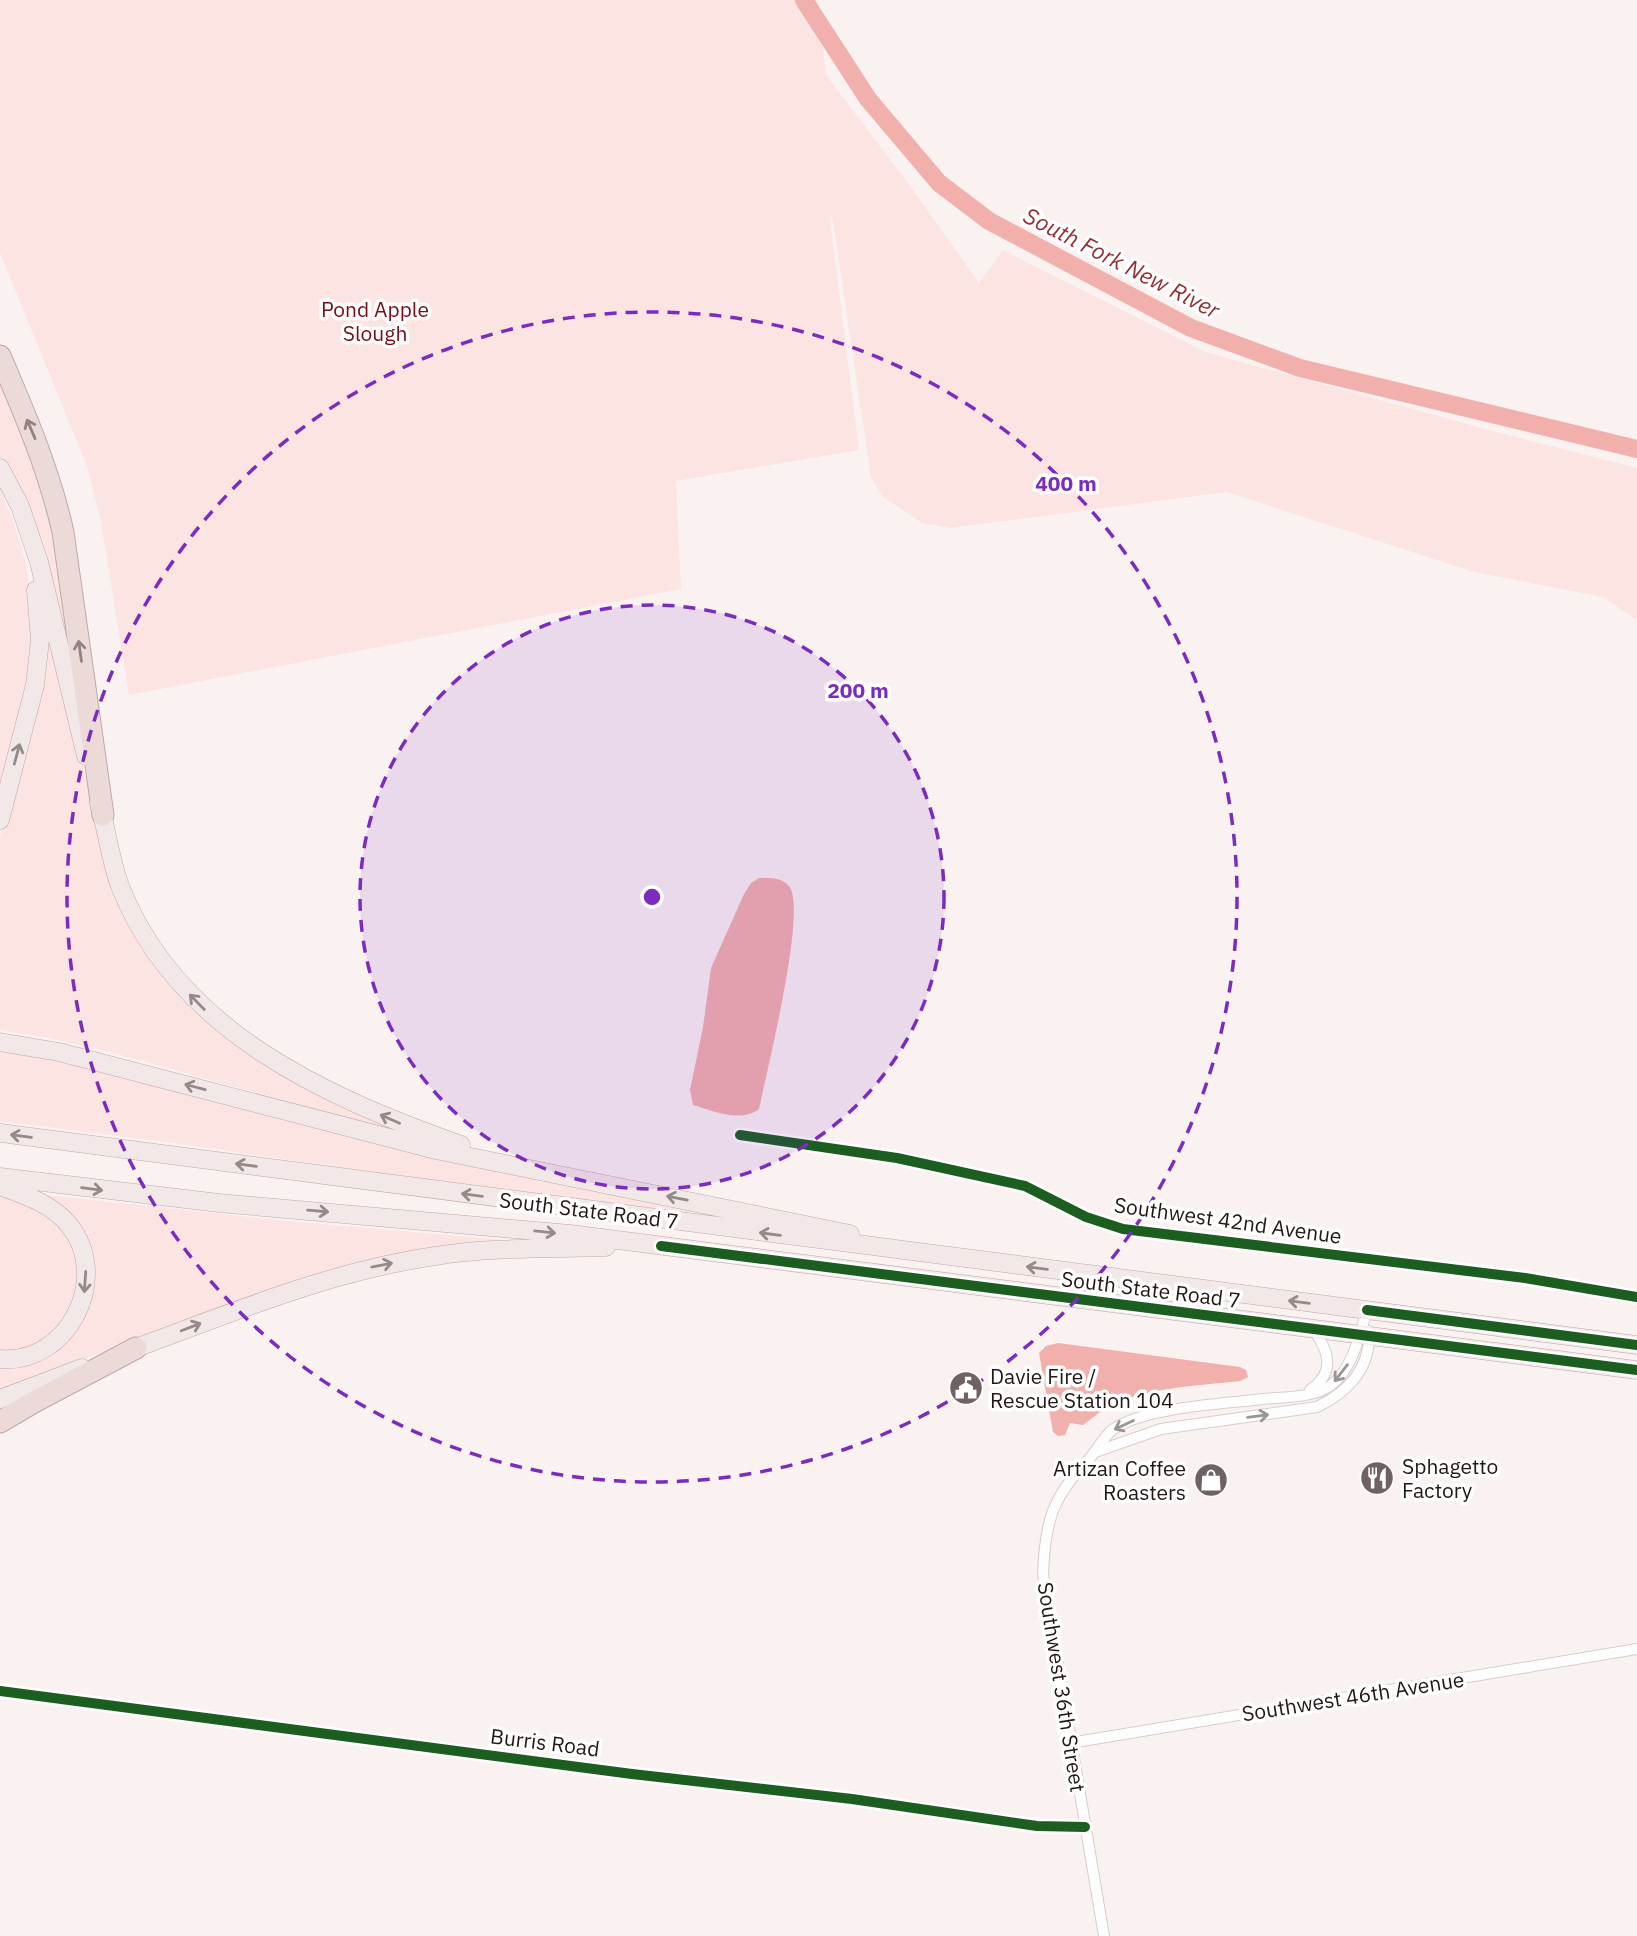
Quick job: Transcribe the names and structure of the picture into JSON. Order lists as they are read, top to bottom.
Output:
{
  "streets": {
    "main road": ["South State Road 7"],
    "street": [
      "Southwest 42nd Avenue",
      "Southwest 36th Street",
      "Southwest 46th Avenue",
      "Burris Road"
    ]
  },
  "crossings": [
    ["South State Road 7", "Southwest 36th Street"],
    ["Southwest 36th Street", "Southwest 46th Avenue"],
    ["Southwest 36th Street", "Burris Road"]
  ],
  "water": ["South Fork New River"],
  "parks": ["Pond Apple Slough"],
  "places": {
    "public building": ["Davie Fire / Rescue Station 104"],
    "restaurant": ["Sphagetto Factory"],
    "shop": ["Artizan Coffee Roasters"]
  },
  "rings": ["400 m", "200 m"]
}
